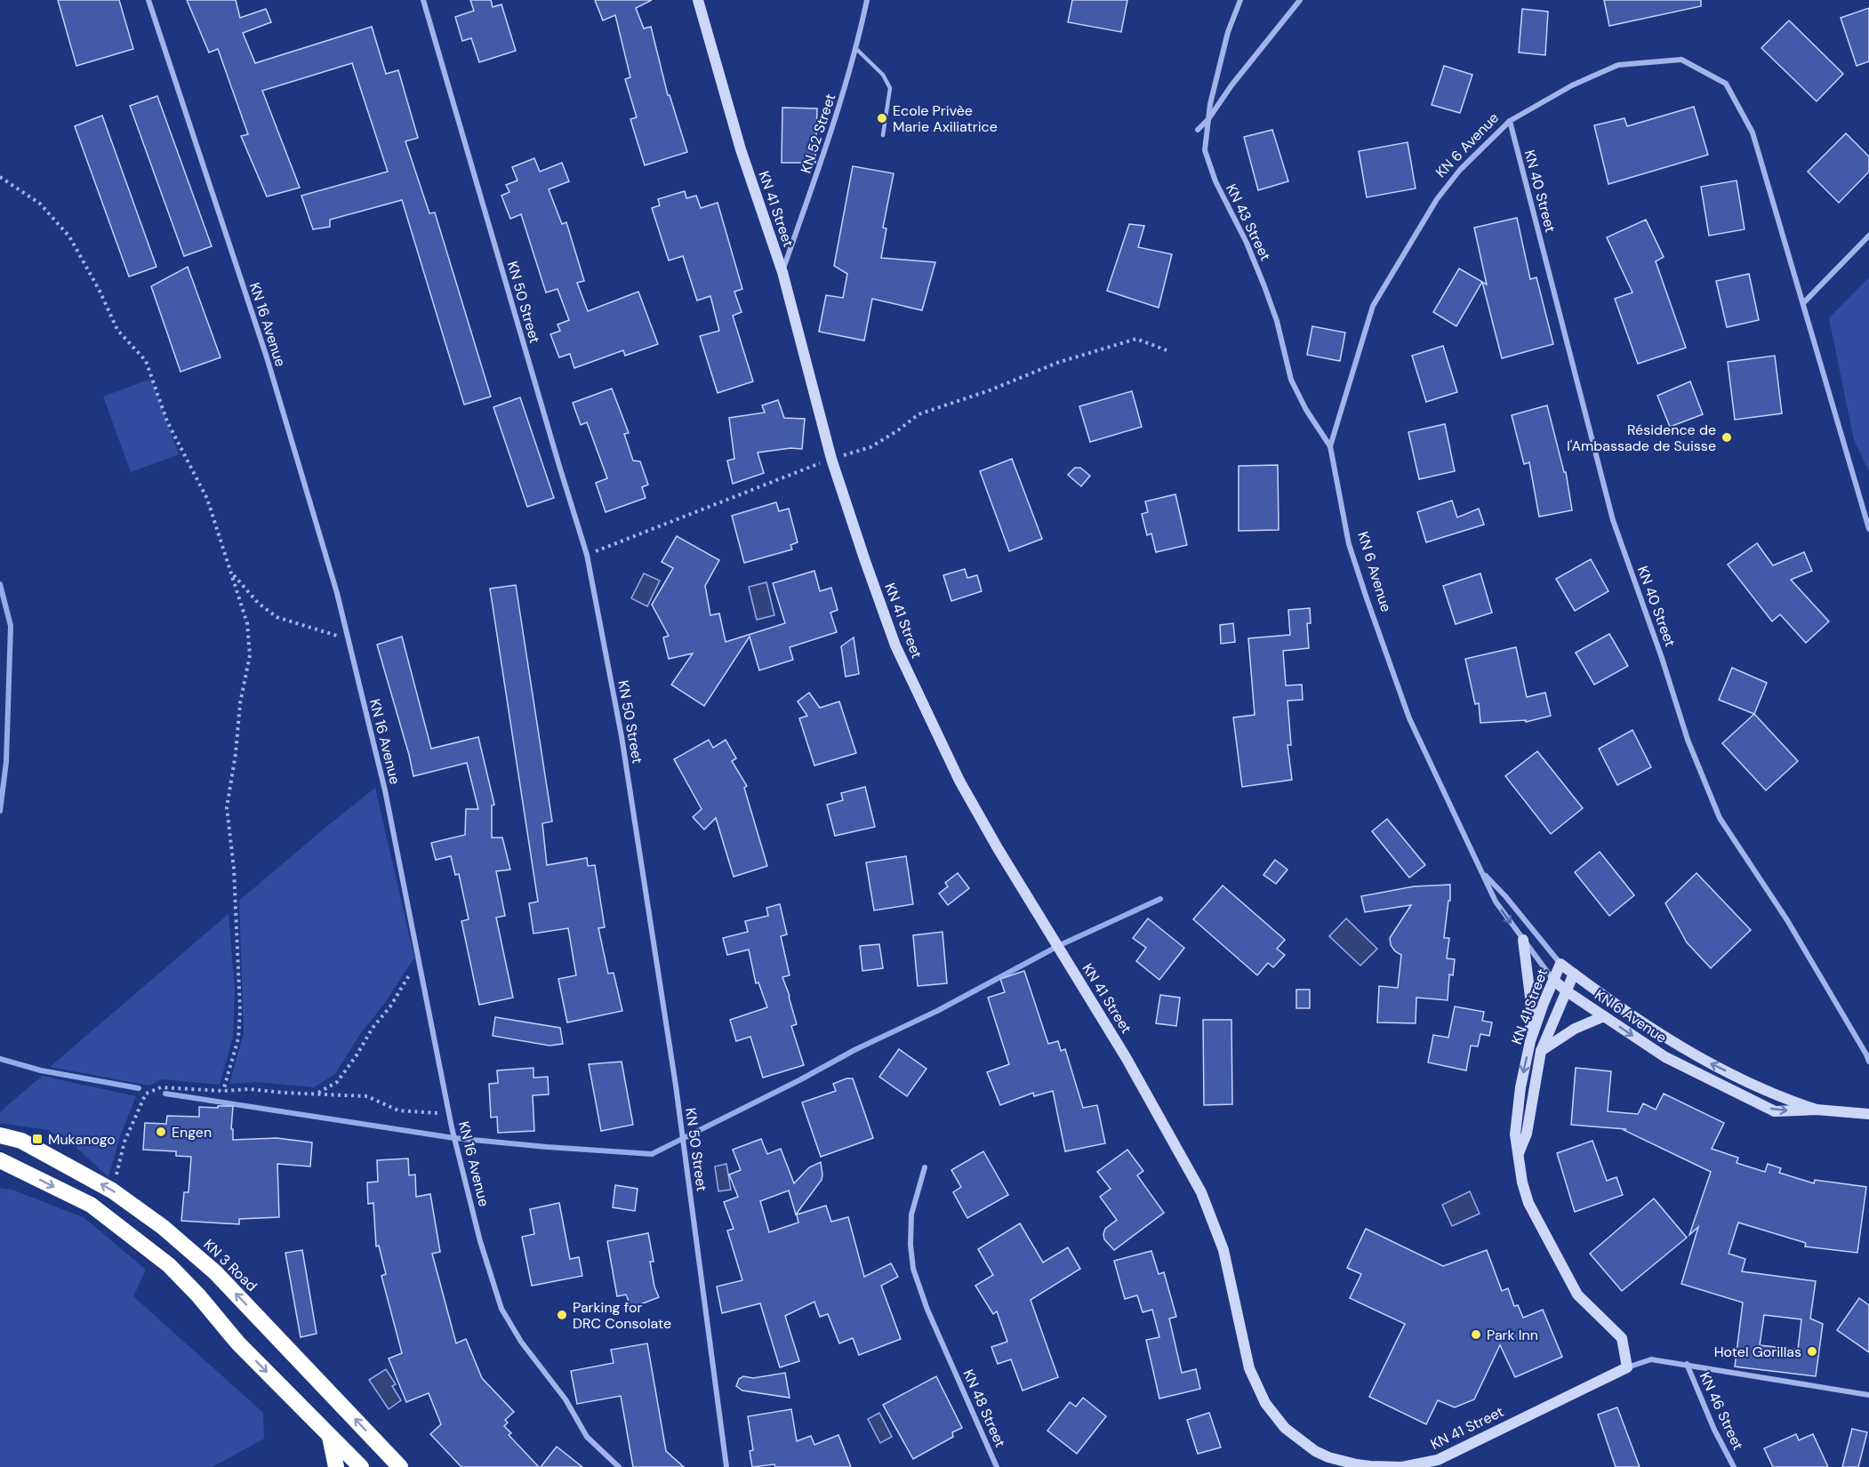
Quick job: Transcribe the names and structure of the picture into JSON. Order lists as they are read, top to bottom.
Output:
{
  "streets": {
    "highway": ["KN 3 Road"],
    "main road": ["KN 6 Avenue", "KN 41 Street"],
    "street": [
      "KN 52 Street",
      "KN 40 Street",
      "KN 43 Street",
      "KN 50 Street",
      "KN 16 Avenue",
      "KN 48 Street",
      "KN 46 Street"
    ]
  },
  "crossings": [
    ["KN 52 Street", "KN 41 Street"],
    ["KN 6 Avenue", "KN 40 Street"],
    ["KN 6 Avenue", "KN 41 Street"],
    ["KN 6 Avenue", "KN 43 Street"]
  ],
  "places": {
    "other": [
      "Ecole Privèe Marie Axiliatrice",
      "Résidence de l'Ambassade de Suisse",
      "Engen",
      "Parking for DRC Consolate",
      "Park Inn",
      "Hotel Gorillas"
    ],
    "transit": ["Mukanogo"]
  }
}
